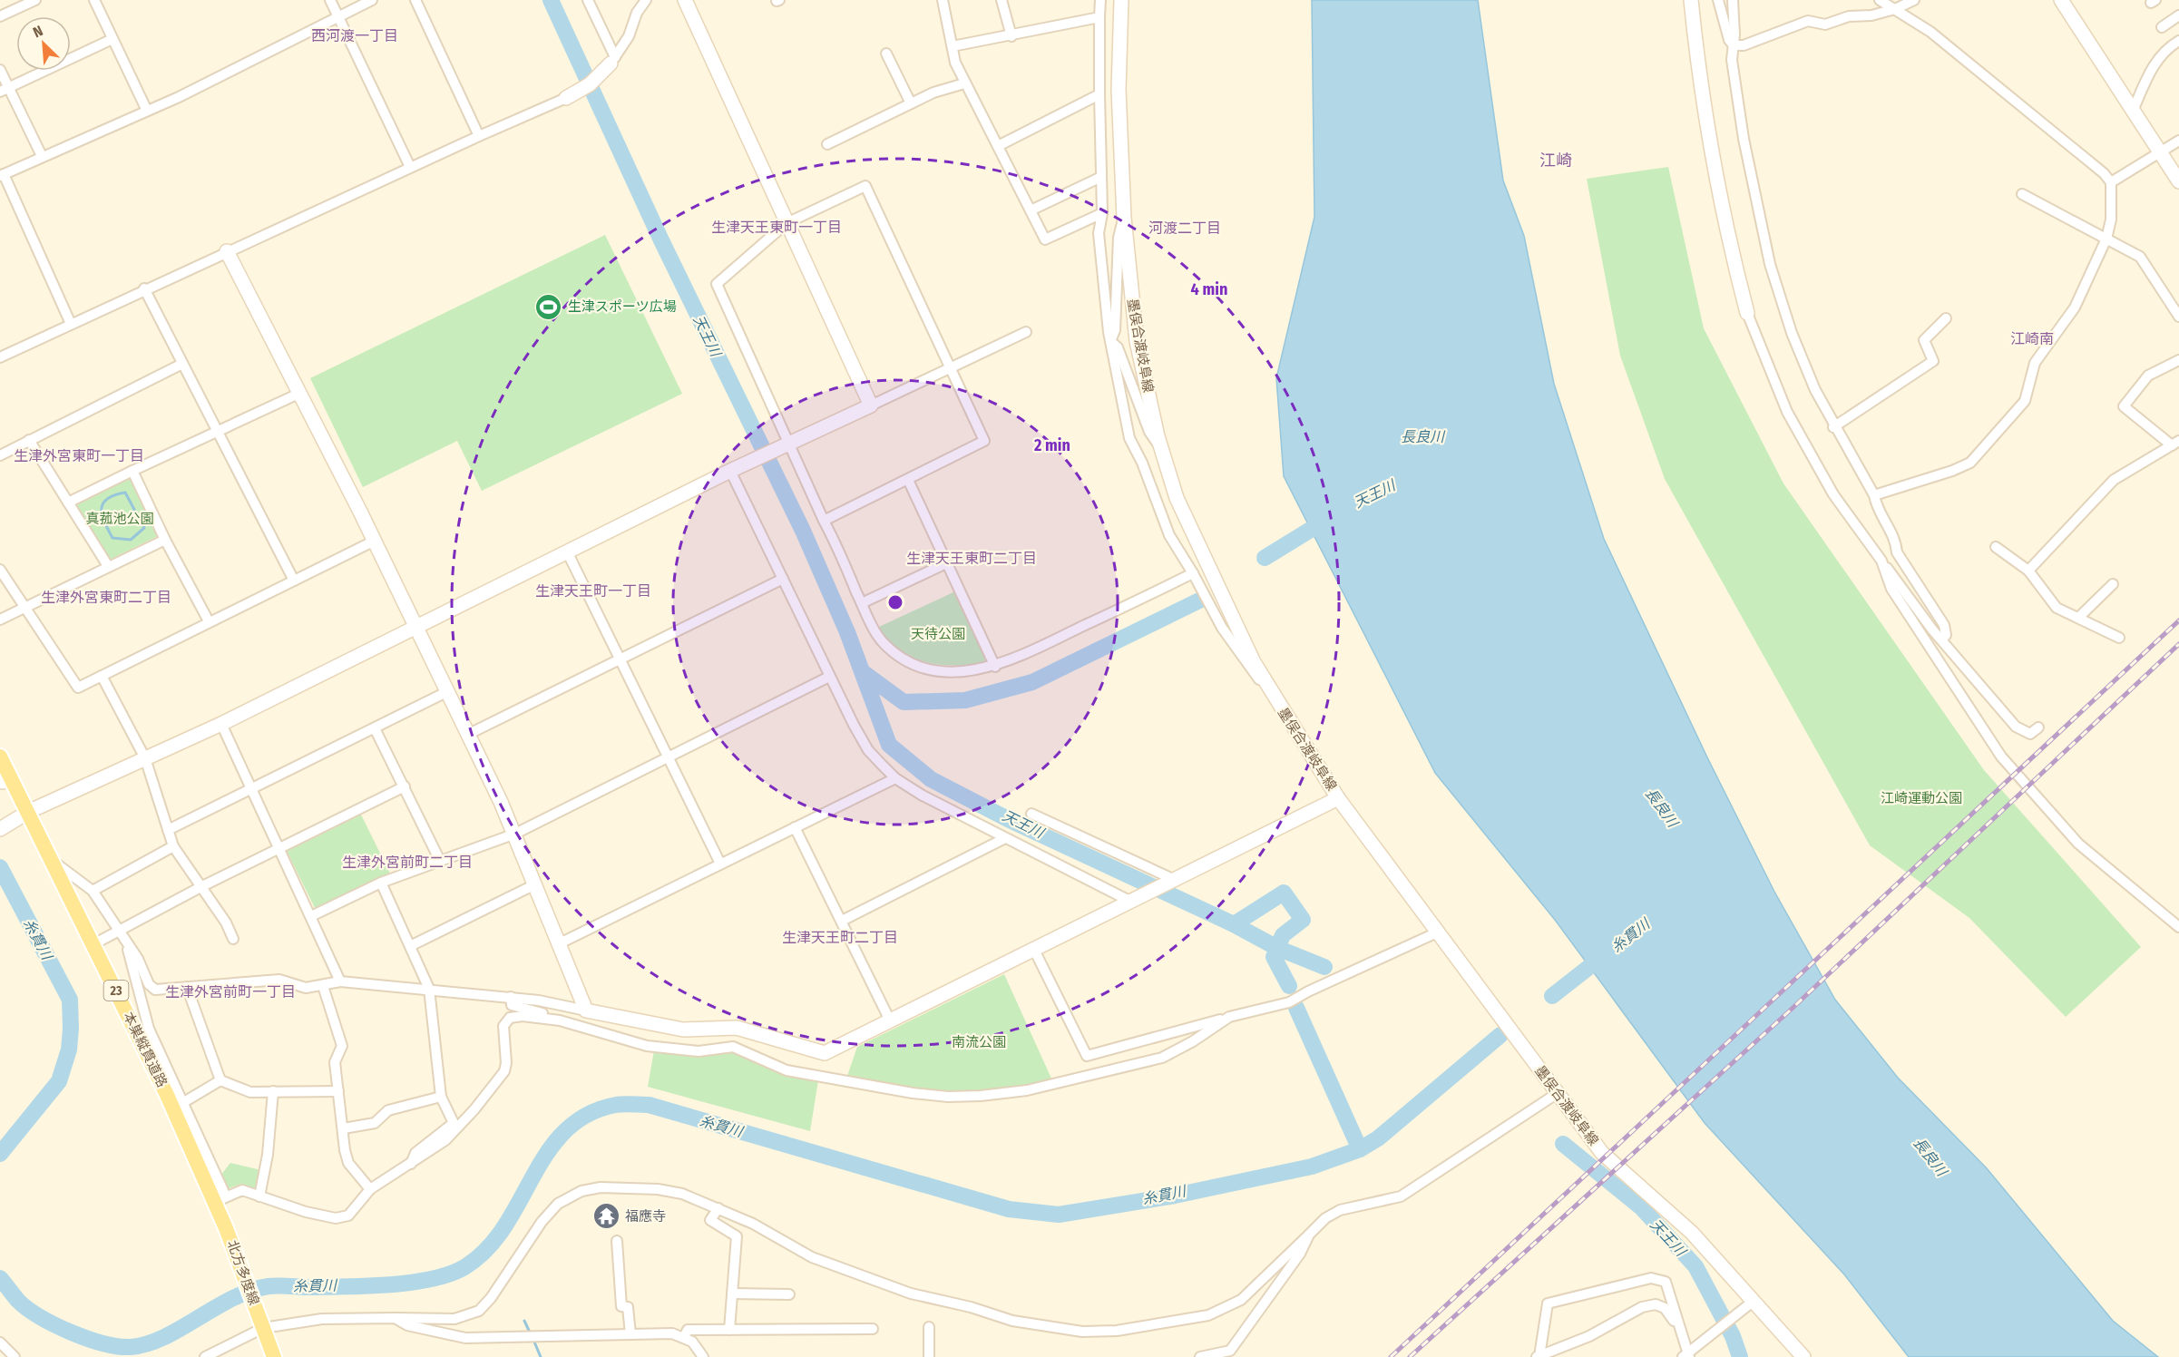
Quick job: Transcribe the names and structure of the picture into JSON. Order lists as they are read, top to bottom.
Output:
{
  "streets": {
    "main road": ["23", "本巣縦貫道路", "北方多度線"],
    "street": ["墨俣合渡岐阜線"]
  },
  "crossings": [
    ["23", "北方多度線"],
    ["本巣縦貫道路", "北方多度線"]
  ],
  "districts": [
    "西河渡一丁目",
    "江崎",
    "生津天王東町一丁目",
    "河渡二丁目",
    "江崎南",
    "生津外宮東町一丁目",
    "生津天王東町二丁目",
    "生津天王町一丁目",
    "生津外宮東町二丁目",
    "生津外宮前町二丁目",
    "生津天王町二丁目",
    "生津外宮前町一丁目"
  ],
  "water": ["天王川", "長良川", "糸貫川"],
  "parks": [
    "真菰池公園",
    "天待公園",
    "江崎運動公園",
    "南流公園"
  ],
  "places": {
    "sports": ["生津スポーツ広場"],
    "temple": ["福應寺"]
  },
  "north": "top left",
  "rings": ["4 min", "2 min"]
}
